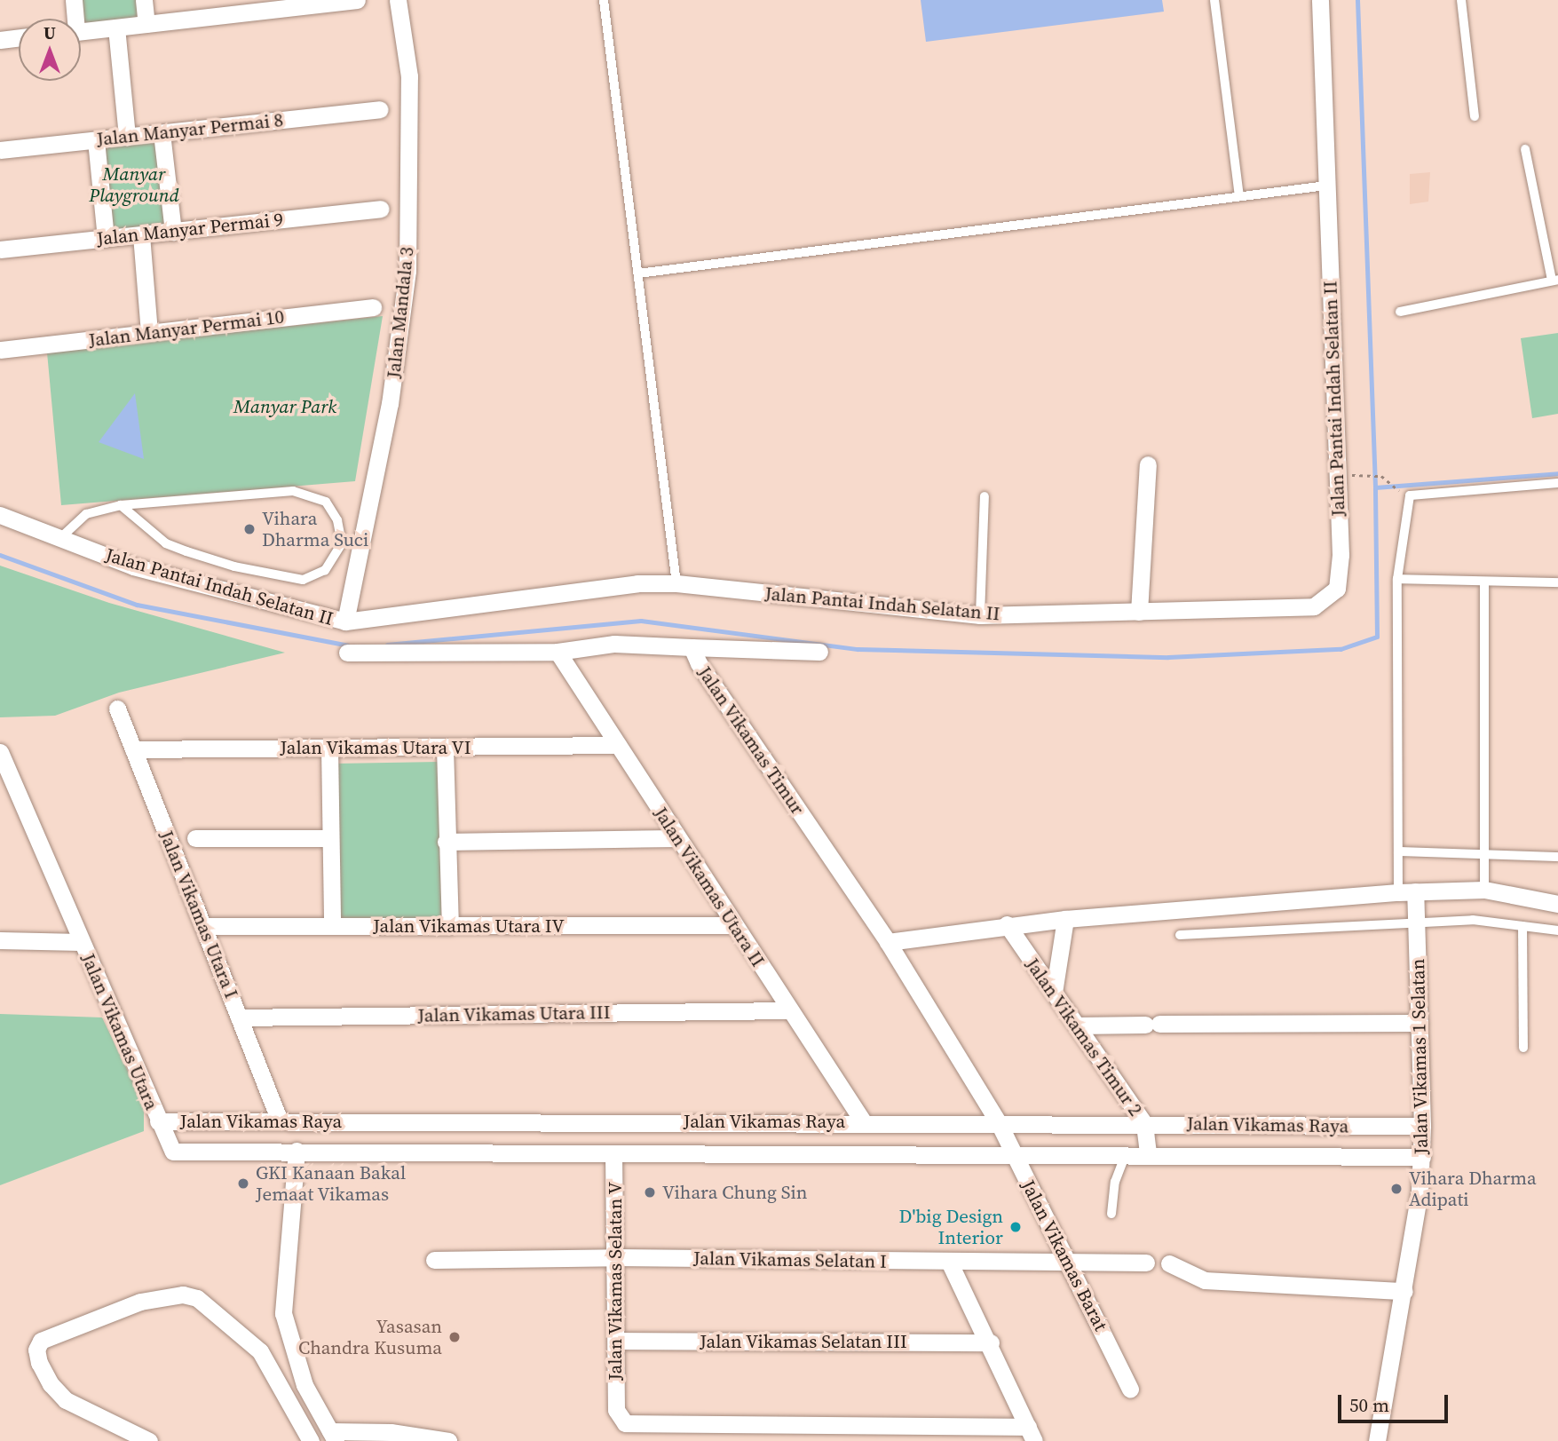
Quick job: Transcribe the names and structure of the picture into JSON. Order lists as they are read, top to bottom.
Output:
{
  "streets": {
    "street": [
      "Jalan Manyar Permai 8",
      "Jalan Manyar Permai 9",
      "Jalan Mandala 3",
      "Jalan Manyar Permai 10",
      "Jalan Pantai Indah Selatan II",
      "Jalan Vikamas Timur",
      "Jalan Vikamas Utara VI",
      "Jalan Vikamas Utara II",
      "Jalan Vikamas Utara I",
      "Jalan Vikamas Utara IV",
      "Jalan Vikamas Utara III",
      "Jalan Vikamas Utara",
      "Jalan Vikamas Timur 2",
      "Jalan Vikamas 1 Selatan",
      "Jalan Vikamas Raya",
      "Jalan Vikamas Barat",
      "Jalan Vikamas Selatan I",
      "Jalan Vikamas Selatan V",
      "Jalan Vikamas Selatan III"
    ]
  },
  "crossings": [
    ["Jalan Mandala 3", "Jalan Pantai Indah Selatan II"],
    ["Jalan Vikamas Timur", "Jalan Vikamas Utara II"],
    ["Jalan Vikamas Timur", "Jalan Vikamas Raya"],
    ["Jalan Vikamas Timur", "Jalan Vikamas Barat"],
    ["Jalan Vikamas Utara VI", "Jalan Vikamas Utara II"],
    ["Jalan Vikamas Utara VI", "Jalan Vikamas Utara I"],
    ["Jalan Vikamas Utara II", "Jalan Vikamas Utara IV"],
    ["Jalan Vikamas Utara II", "Jalan Vikamas Utara III"],
    ["Jalan Vikamas Utara II", "Jalan Vikamas Raya"],
    ["Jalan Vikamas Utara I", "Jalan Vikamas Utara IV"],
    ["Jalan Vikamas Utara I", "Jalan Vikamas Utara III"],
    ["Jalan Vikamas Utara I", "Jalan Vikamas Raya"],
    ["Jalan Vikamas Utara", "Jalan Vikamas Raya"],
    ["Jalan Vikamas Timur 2", "Jalan Vikamas Raya"],
    ["Jalan Vikamas 1 Selatan", "Jalan Vikamas Raya"],
    ["Jalan Vikamas Raya", "Jalan Vikamas Barat"],
    ["Jalan Vikamas Raya", "Jalan Vikamas Selatan V"],
    ["Jalan Vikamas Barat", "Jalan Vikamas Selatan I"],
    ["Jalan Vikamas Selatan I", "Jalan Vikamas Selatan V"],
    ["Jalan Vikamas Selatan V", "Jalan Vikamas Selatan III"]
  ],
  "parks": ["Manyar Playground", "Manyar Park"],
  "places": [
    "Vihara Dharma Suci",
    "GKI Kanaan Bakal Jemaat Vikamas",
    "Vihara Dharma Adipati",
    "Vihara Chung Sin",
    "D'big Design Interior",
    "Yasasan Chandra Kusuma"
  ],
  "scale_bar": "50 m",
  "north": "top"
}
